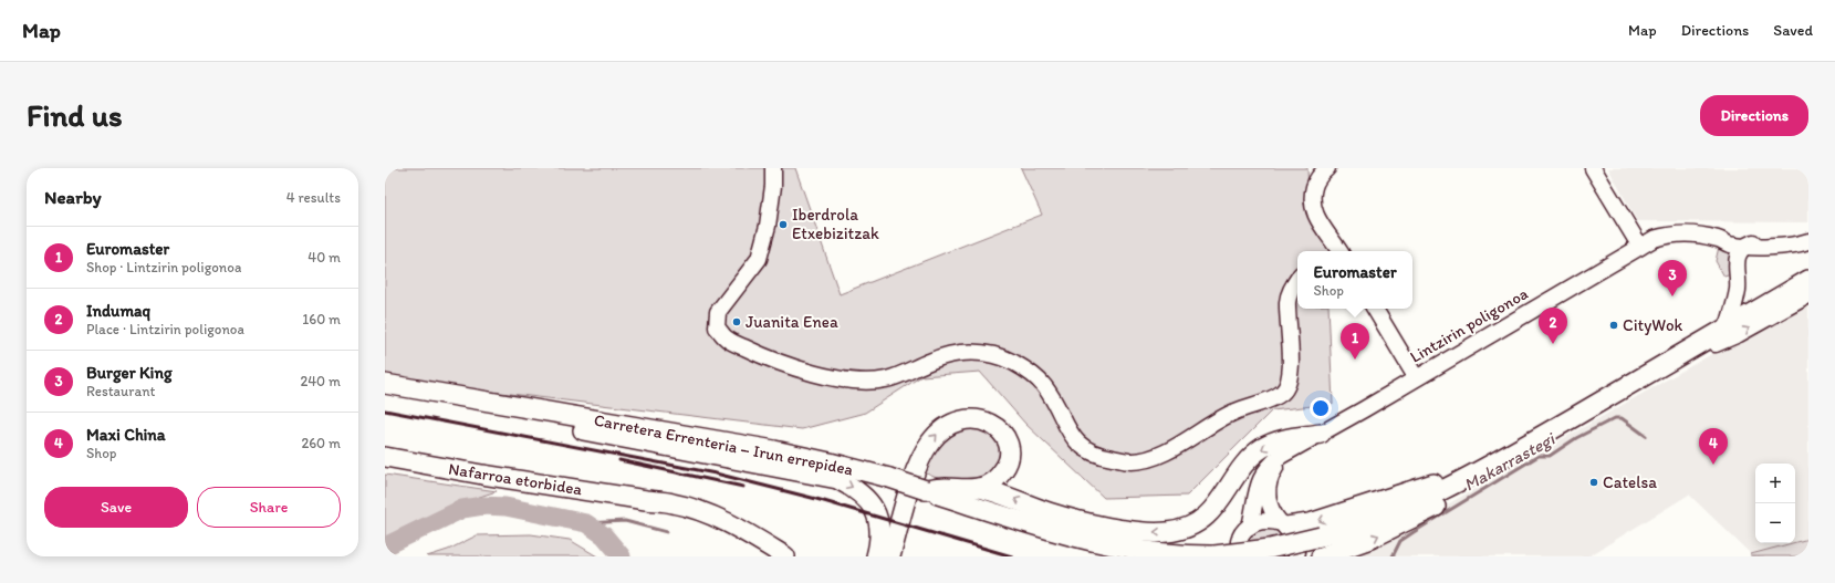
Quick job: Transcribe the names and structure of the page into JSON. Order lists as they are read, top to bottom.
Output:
{
  "streets": {
    "main road": ["Carretera Errenteria – Irun errepidea", "Nafarroa etorbidea"],
    "street": ["Lintzirin poligonoa"]
  },
  "water": ["Makarrastegi"],
  "places": [
    "Iberdrola Etxebizitzak",
    "Juanita Enea",
    "CityWok",
    "Catelsa"
  ],
  "page": {
    "header": "Map",
    "nav": ["Map", "Directions", "Saved"],
    "buttons": [
      "Directions",
      ["Save", "Share"]
    ],
    "title": "Find us",
    "heading": ["Nearby", "4 results"],
    "list": [
      {
        "mark": "1",
        "name": "Euromaster",
        "note": "Shop · Lintzirin poligonoa",
        "value": "40 m"
      },
      {
        "mark": "2",
        "name": "Indumaq",
        "note": "Place · Lintzirin poligonoa",
        "value": "160 m"
      },
      {
        "mark": "3",
        "name": "Burger King",
        "note": "Restaurant",
        "value": "240 m"
      },
      {
        "mark": "4",
        "name": "Maxi China",
        "note": "Shop",
        "value": "260 m"
      }
    ],
    "popup": ["Euromaster", "Shop"],
    "pins": [
      "3",
      "2",
      "1",
      "4"
    ],
    "map_buttons": ["+", "−"]
  }
}
